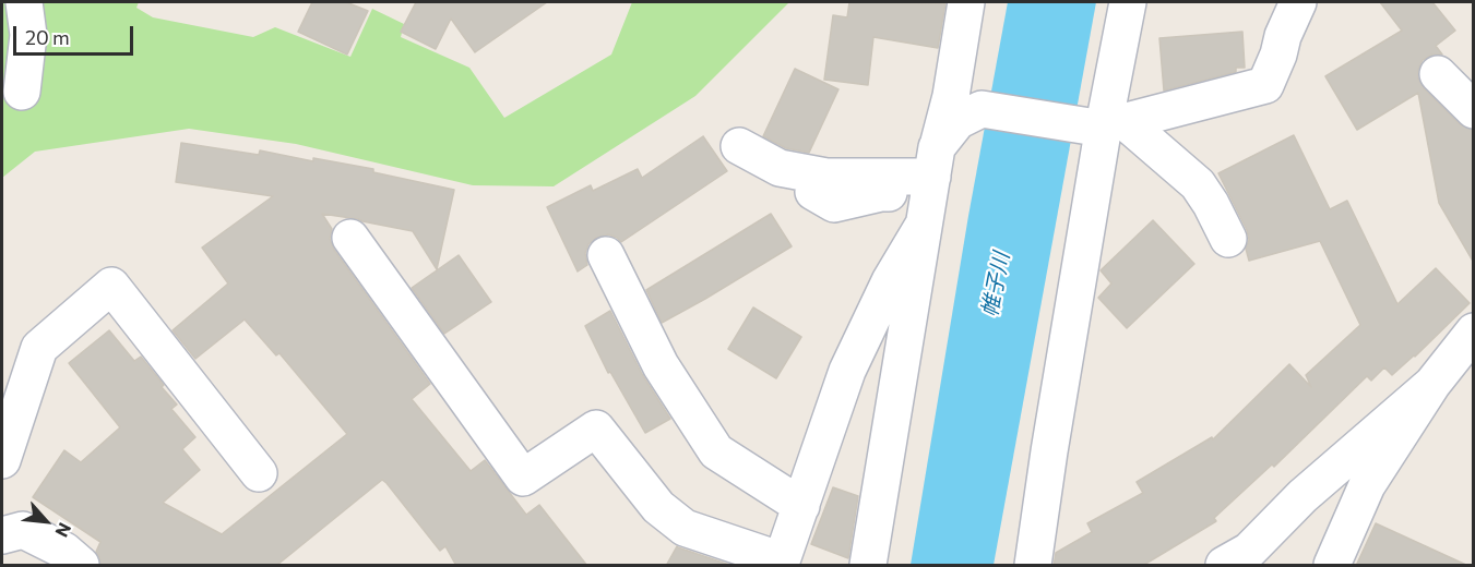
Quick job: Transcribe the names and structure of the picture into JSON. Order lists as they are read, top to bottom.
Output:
{
  "water": ["帷子川"],
  "scale_bar": "20 m",
  "north": "bottom right"
}
